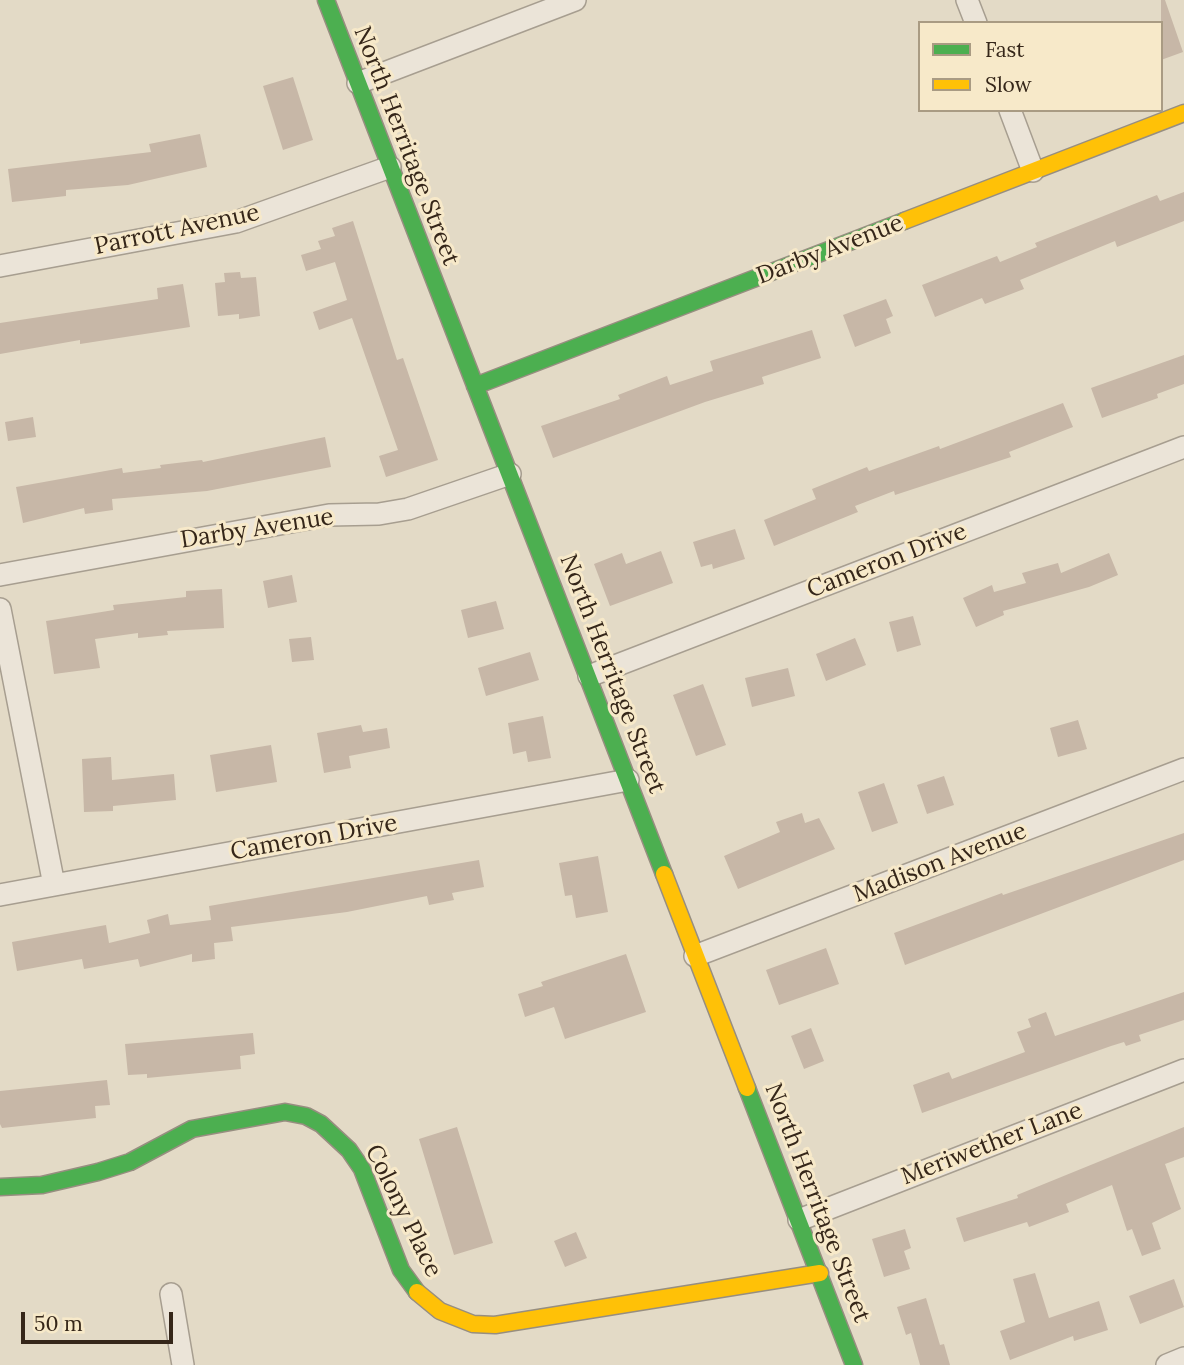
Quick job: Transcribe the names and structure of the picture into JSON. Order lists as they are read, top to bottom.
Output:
{
  "streets": {
    "street": [
      "North Herritage Street",
      "Parrott Avenue",
      "Darby Avenue",
      "Cameron Drive",
      "Madison Avenue",
      "Meriwether Lane",
      "Colony Place"
    ]
  },
  "crossings": [
    ["North Herritage Street", "Parrott Avenue"],
    ["North Herritage Street", "Darby Avenue"],
    ["North Herritage Street", "Cameron Drive"],
    ["North Herritage Street", "Madison Avenue"],
    ["North Herritage Street", "Meriwether Lane"],
    ["North Herritage Street", "Colony Place"]
  ],
  "legend": ["Fast", "Slow"],
  "scale_bar": "50 m"
}
